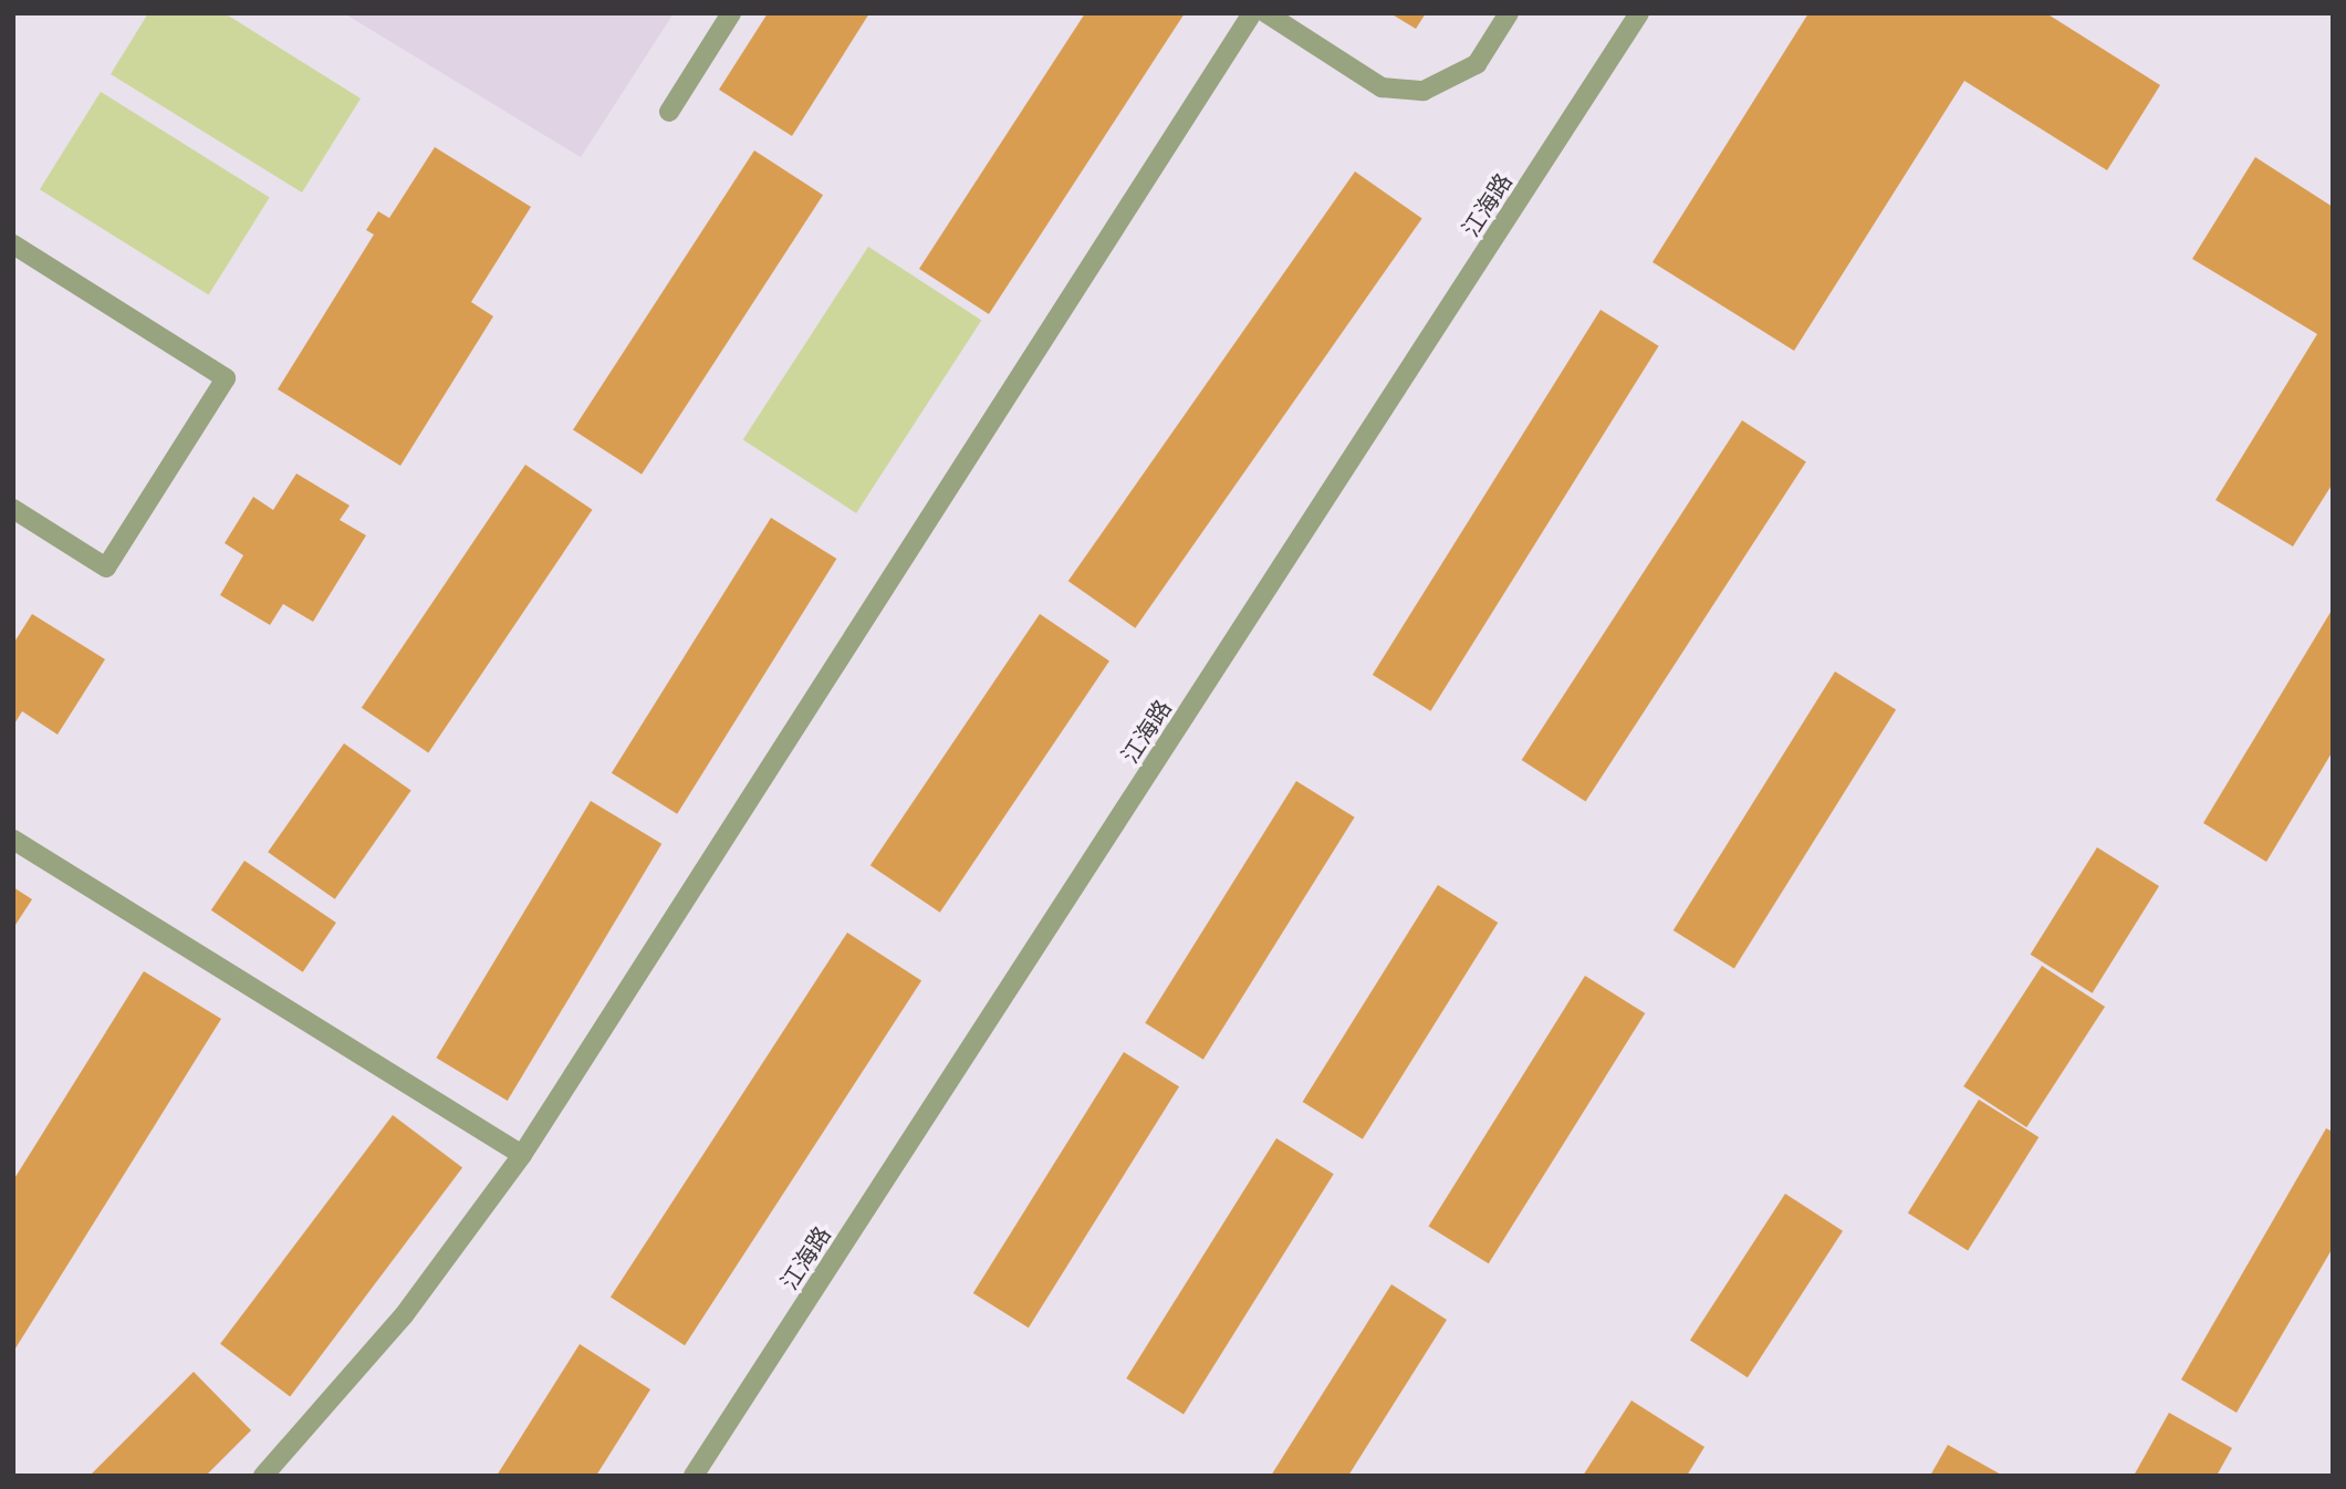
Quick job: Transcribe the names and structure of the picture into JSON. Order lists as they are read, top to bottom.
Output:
{
  "streets": {
    "street": ["江海路"]
  }
}
